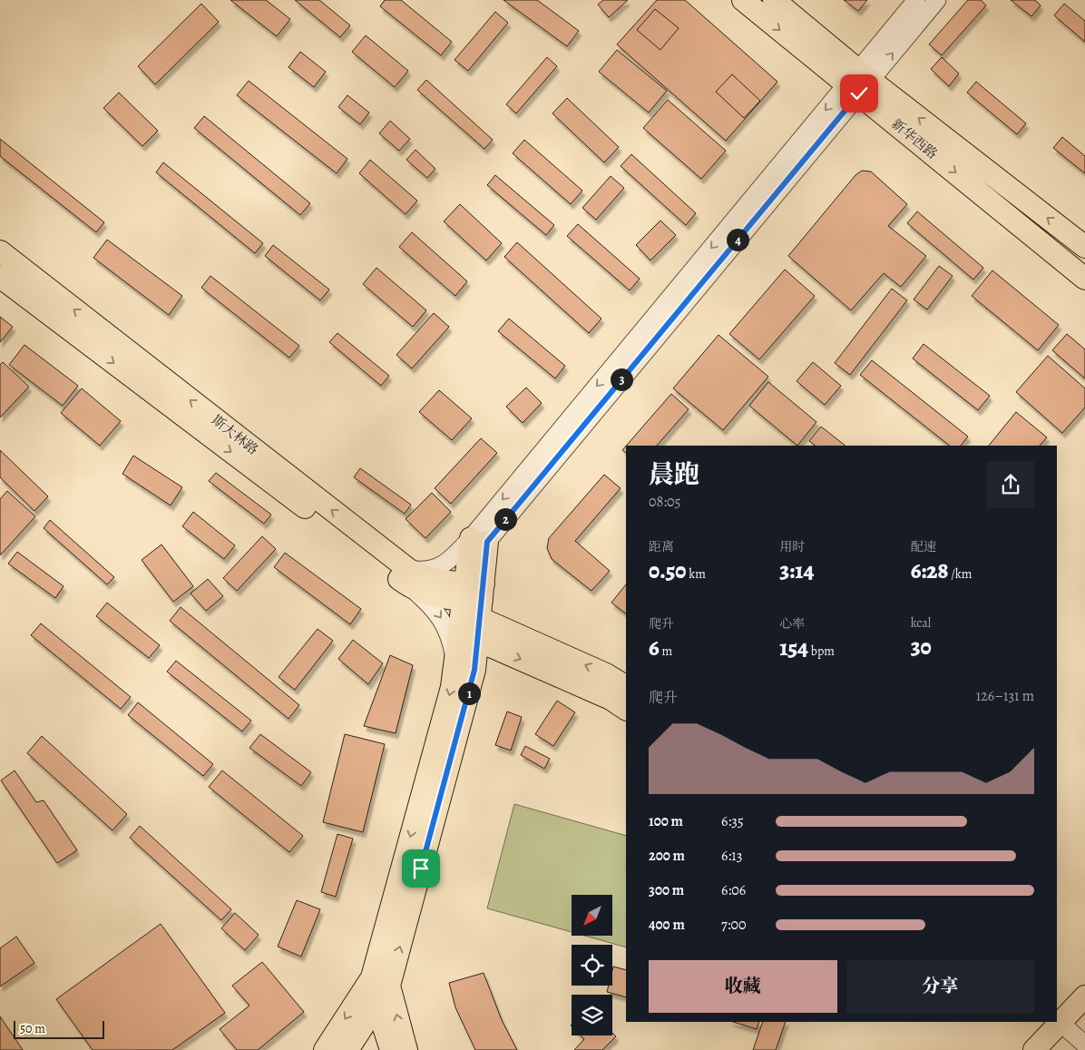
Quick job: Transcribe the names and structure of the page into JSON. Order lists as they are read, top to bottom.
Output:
{
  "streets": {
    "main road": ["新华西路", "斯大林路"]
  },
  "scale_bar": "50 m",
  "north": "bottom left",
  "page": {
    "pins": [
      "4",
      "3",
      "2",
      "1"
    ],
    "heading": ["晨跑", "08:05"],
    "stats": [
      ["距离", "0.50 km"],
      ["用时", "3:14"],
      ["配速", "6:28 /km"],
      ["爬升", "6 m"],
      ["心率", "154 bpm"],
      ["kcal", "30"]
    ],
    "chart": ["爬升", "126–131 m"],
    "list": [
      {
        "name": "100 m",
        "note": "6:35"
      },
      {
        "name": "200 m",
        "note": "6:13"
      },
      {
        "name": "300 m",
        "note": "6:06"
      },
      {
        "name": "400 m",
        "note": "7:00"
      }
    ],
    "buttons": ["收藏", "分享"],
    "scale": "50 m"
  }
}
